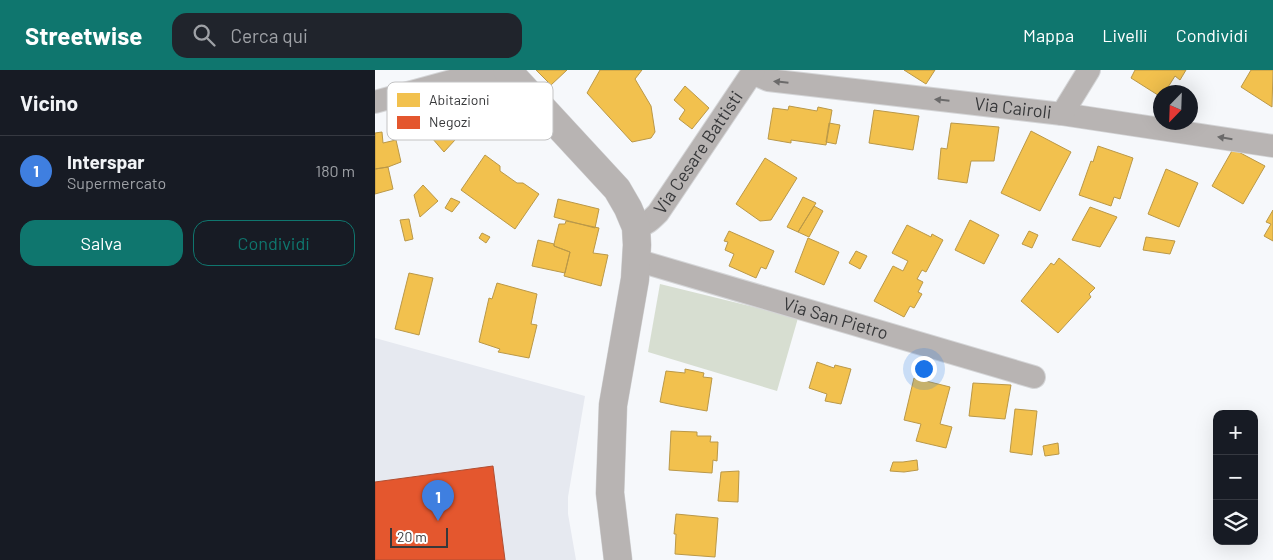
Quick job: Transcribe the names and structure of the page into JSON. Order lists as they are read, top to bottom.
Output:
{
  "streets": {
    "street": ["Via Cairoli", "Via Cesare Battisti", "Via San Pietro"]
  },
  "crossings": [
    ["Via Cairoli", "Via Cesare Battisti"]
  ],
  "one_way": ["Via Cairoli"],
  "legend": ["Abitazioni", "Negozi"],
  "scale_bar": "20 m",
  "north": "bottom left",
  "page": {
    "header": "Streetwise",
    "search": "Cerca qui",
    "nav": ["Mappa", "Livelli", "Condividi"],
    "heading": "Vicino",
    "list": [
      {
        "mark": "1",
        "name": "Interspar",
        "note": "Supermercato",
        "value": "180 m"
      }
    ],
    "buttons": ["Salva", "Condividi"],
    "map_buttons": ["+", "−"],
    "pins": "1",
    "scale": "20 m"
  }
}
